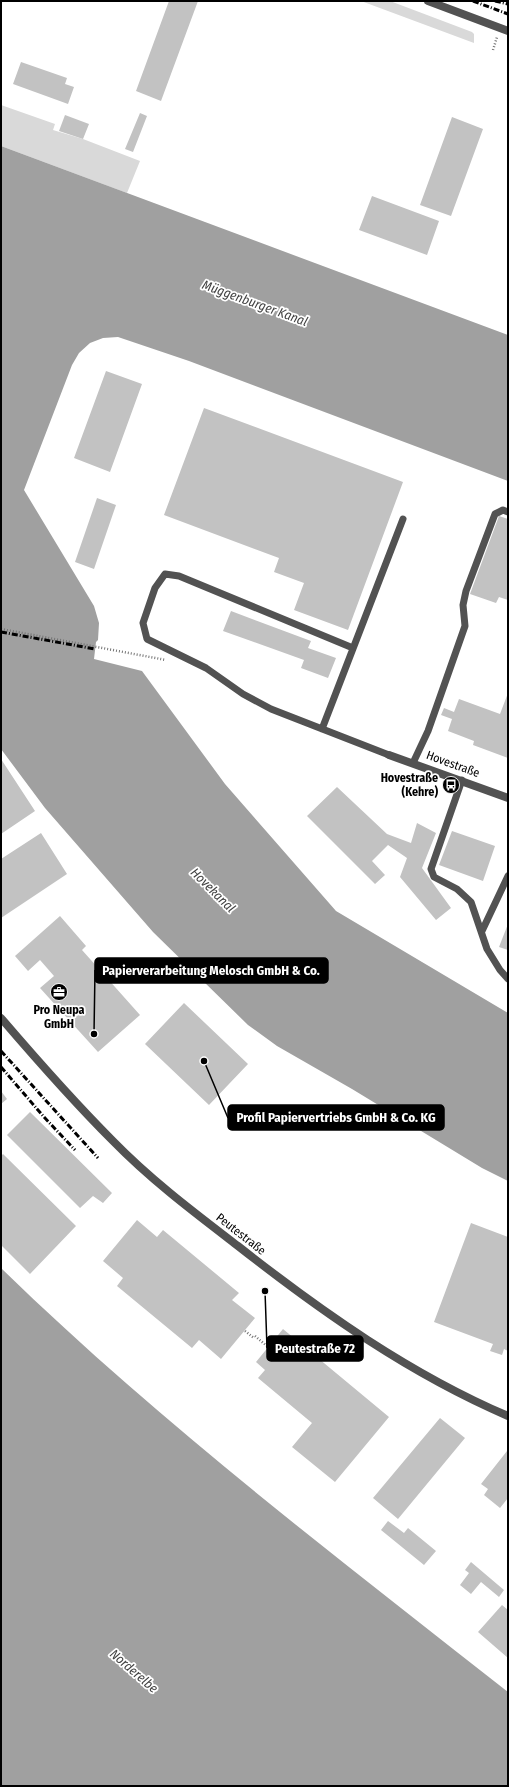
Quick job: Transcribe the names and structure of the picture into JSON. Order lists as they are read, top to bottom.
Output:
{
  "streets": {
    "street": ["Hovestraße", "Peutestraße"]
  },
  "water": ["Müggenburger Kanal", "Hovekanal", "Norderelbe"],
  "places": {
    "bus stop": ["Hovestraße (Kehre)"],
    "office": ["Pro Neupa GmbH"],
    "other": ["Papierverarbeitung Melosch GmbH & Co.", "Profil Papiervertriebs GmbH & Co. KG", "Peutestraße 72"]
  }
}
